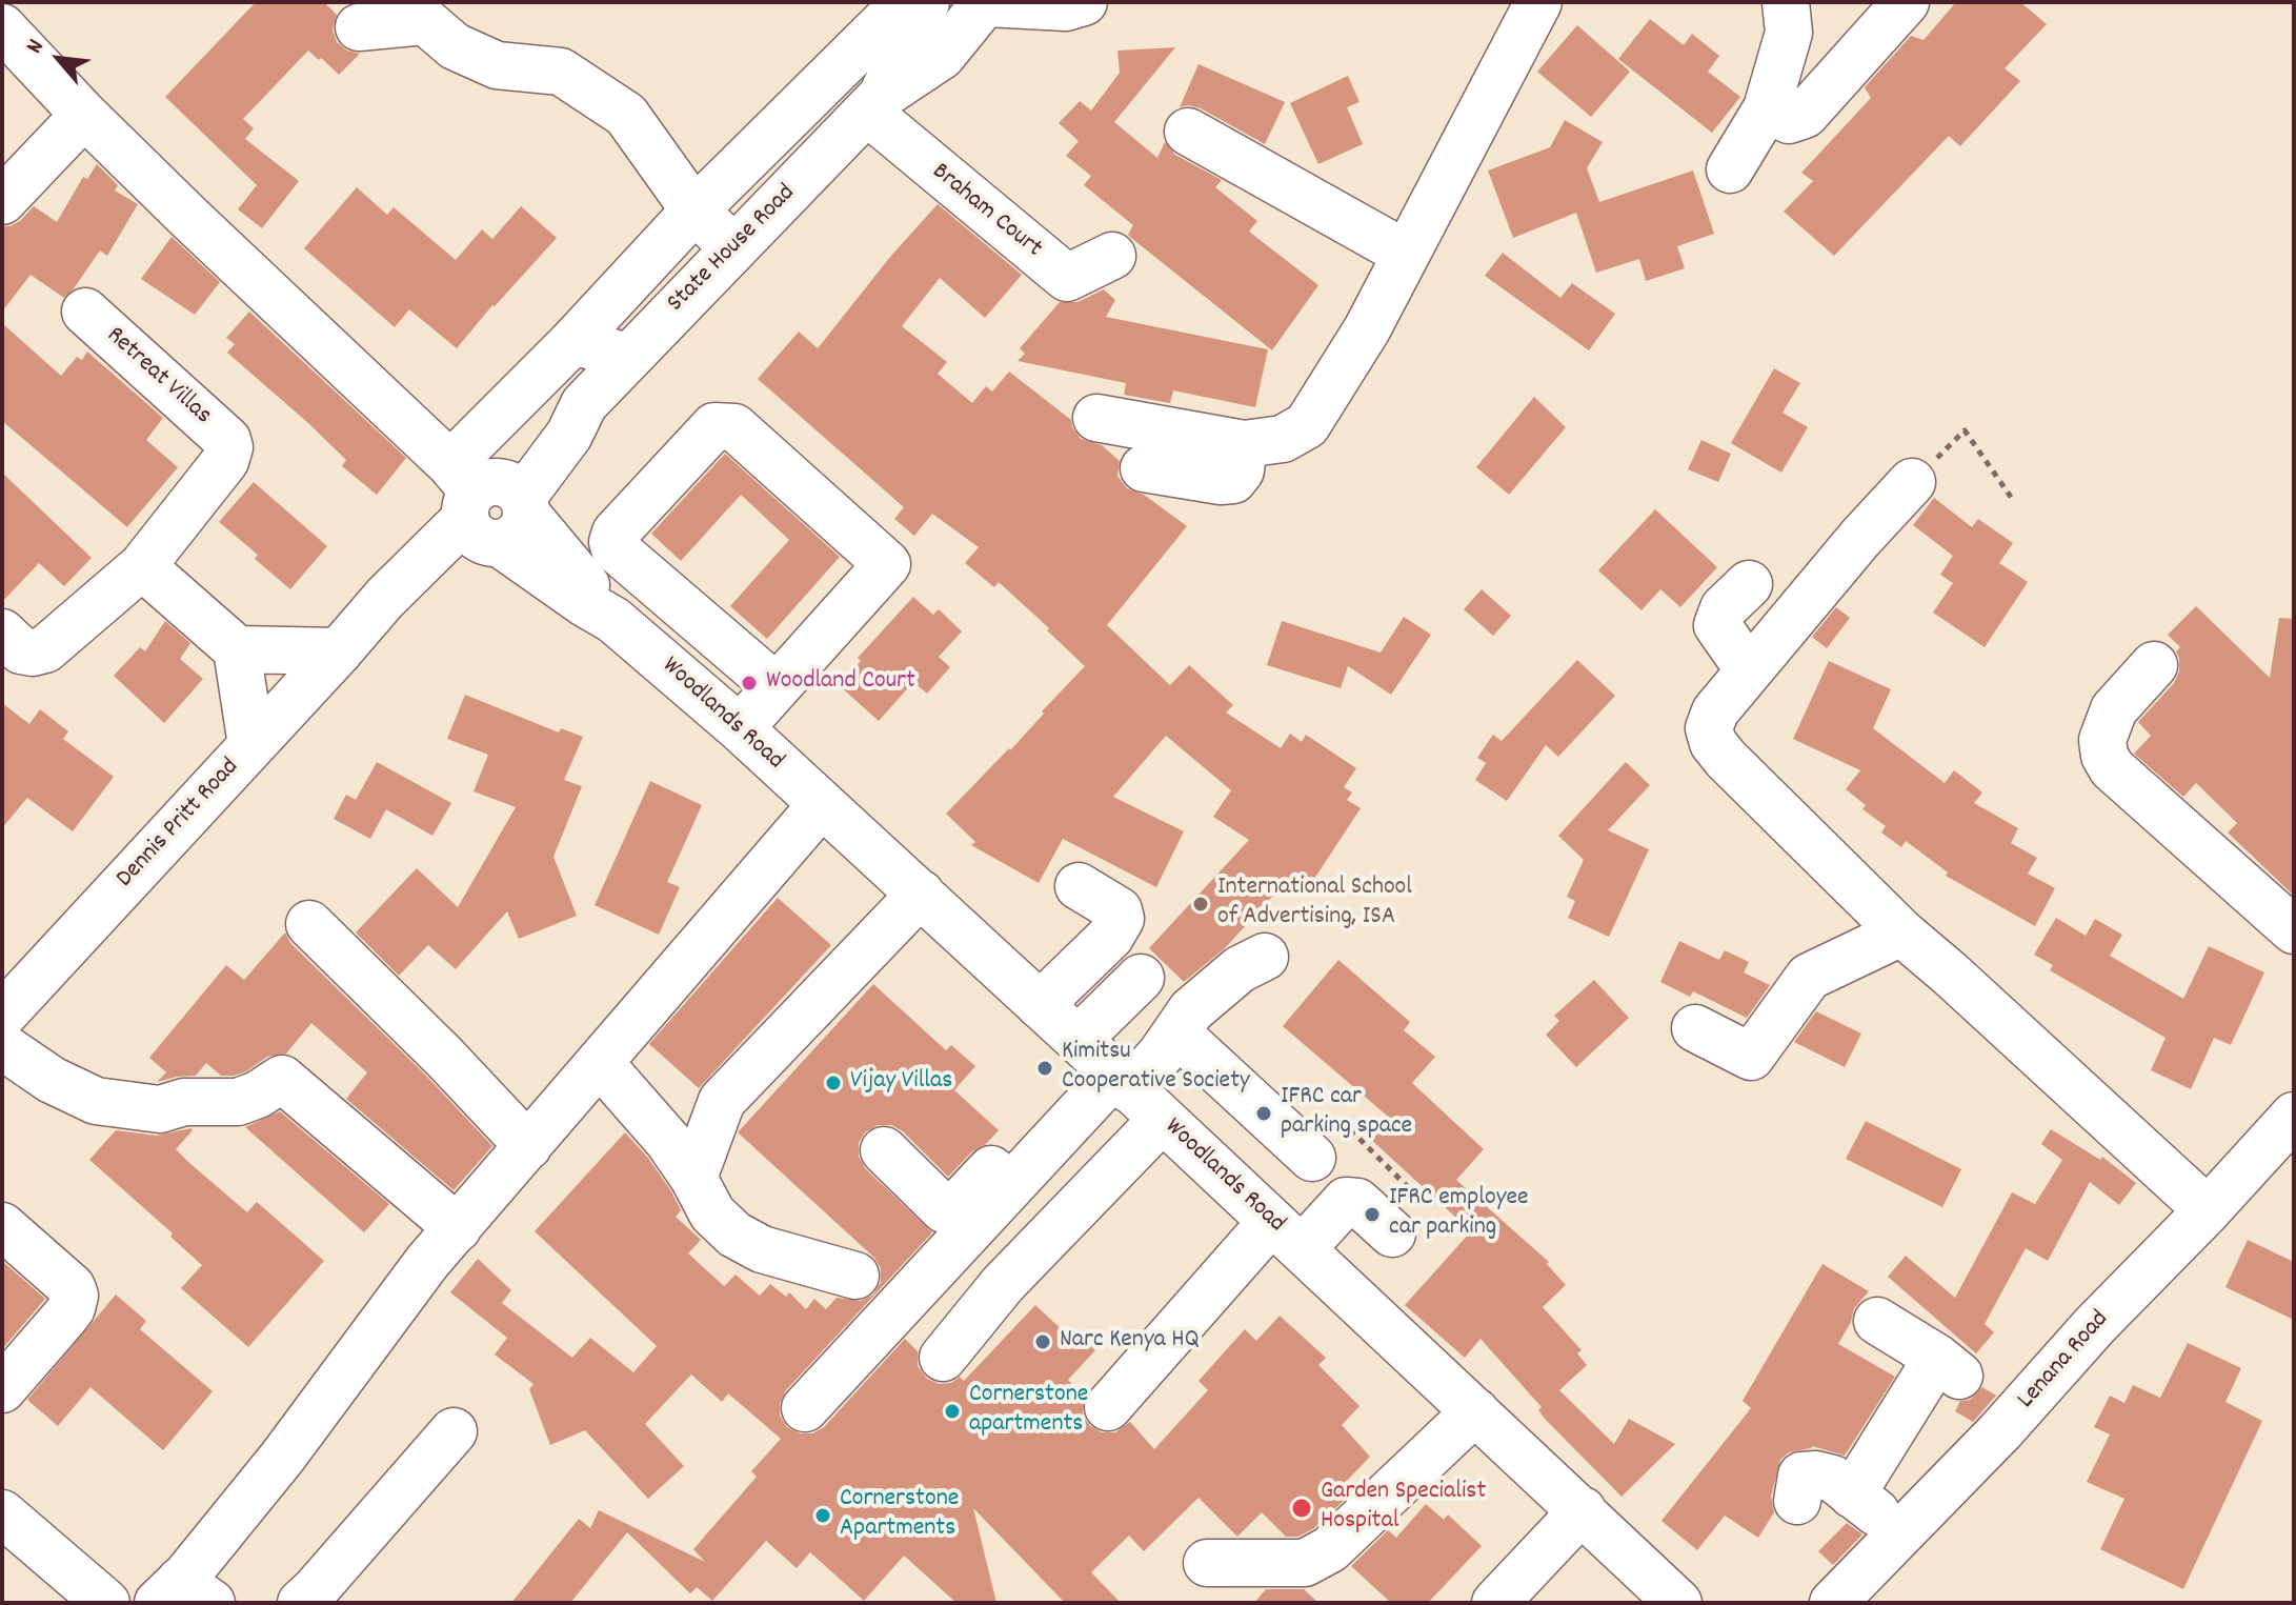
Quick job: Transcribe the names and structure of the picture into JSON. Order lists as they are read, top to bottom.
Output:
{
  "streets": {
    "street": [
      "Braham Court",
      "State House Road",
      "Retreat Villas",
      "Woodlands Road",
      "Dennis Pritt Road",
      "Lenana Road"
    ]
  },
  "crossings": [
    ["Braham Court", "State House Road"],
    ["State House Road", "Woodlands Road"],
    ["State House Road", "Dennis Pritt Road"],
    ["Woodlands Road", "Dennis Pritt Road"]
  ],
  "places": [
    "Woodland Court",
    "International School of Advertising, ISA",
    "Kimitsu Cooperative Society",
    "Vijay Villas",
    "IFRC car parking space",
    "IFRC employee car parking",
    "Narc Kenya HQ",
    "Cornerstone apartments",
    "Garden Specialist Hospital",
    "Cornerstone Apartments"
  ],
  "north": "top left"
}
